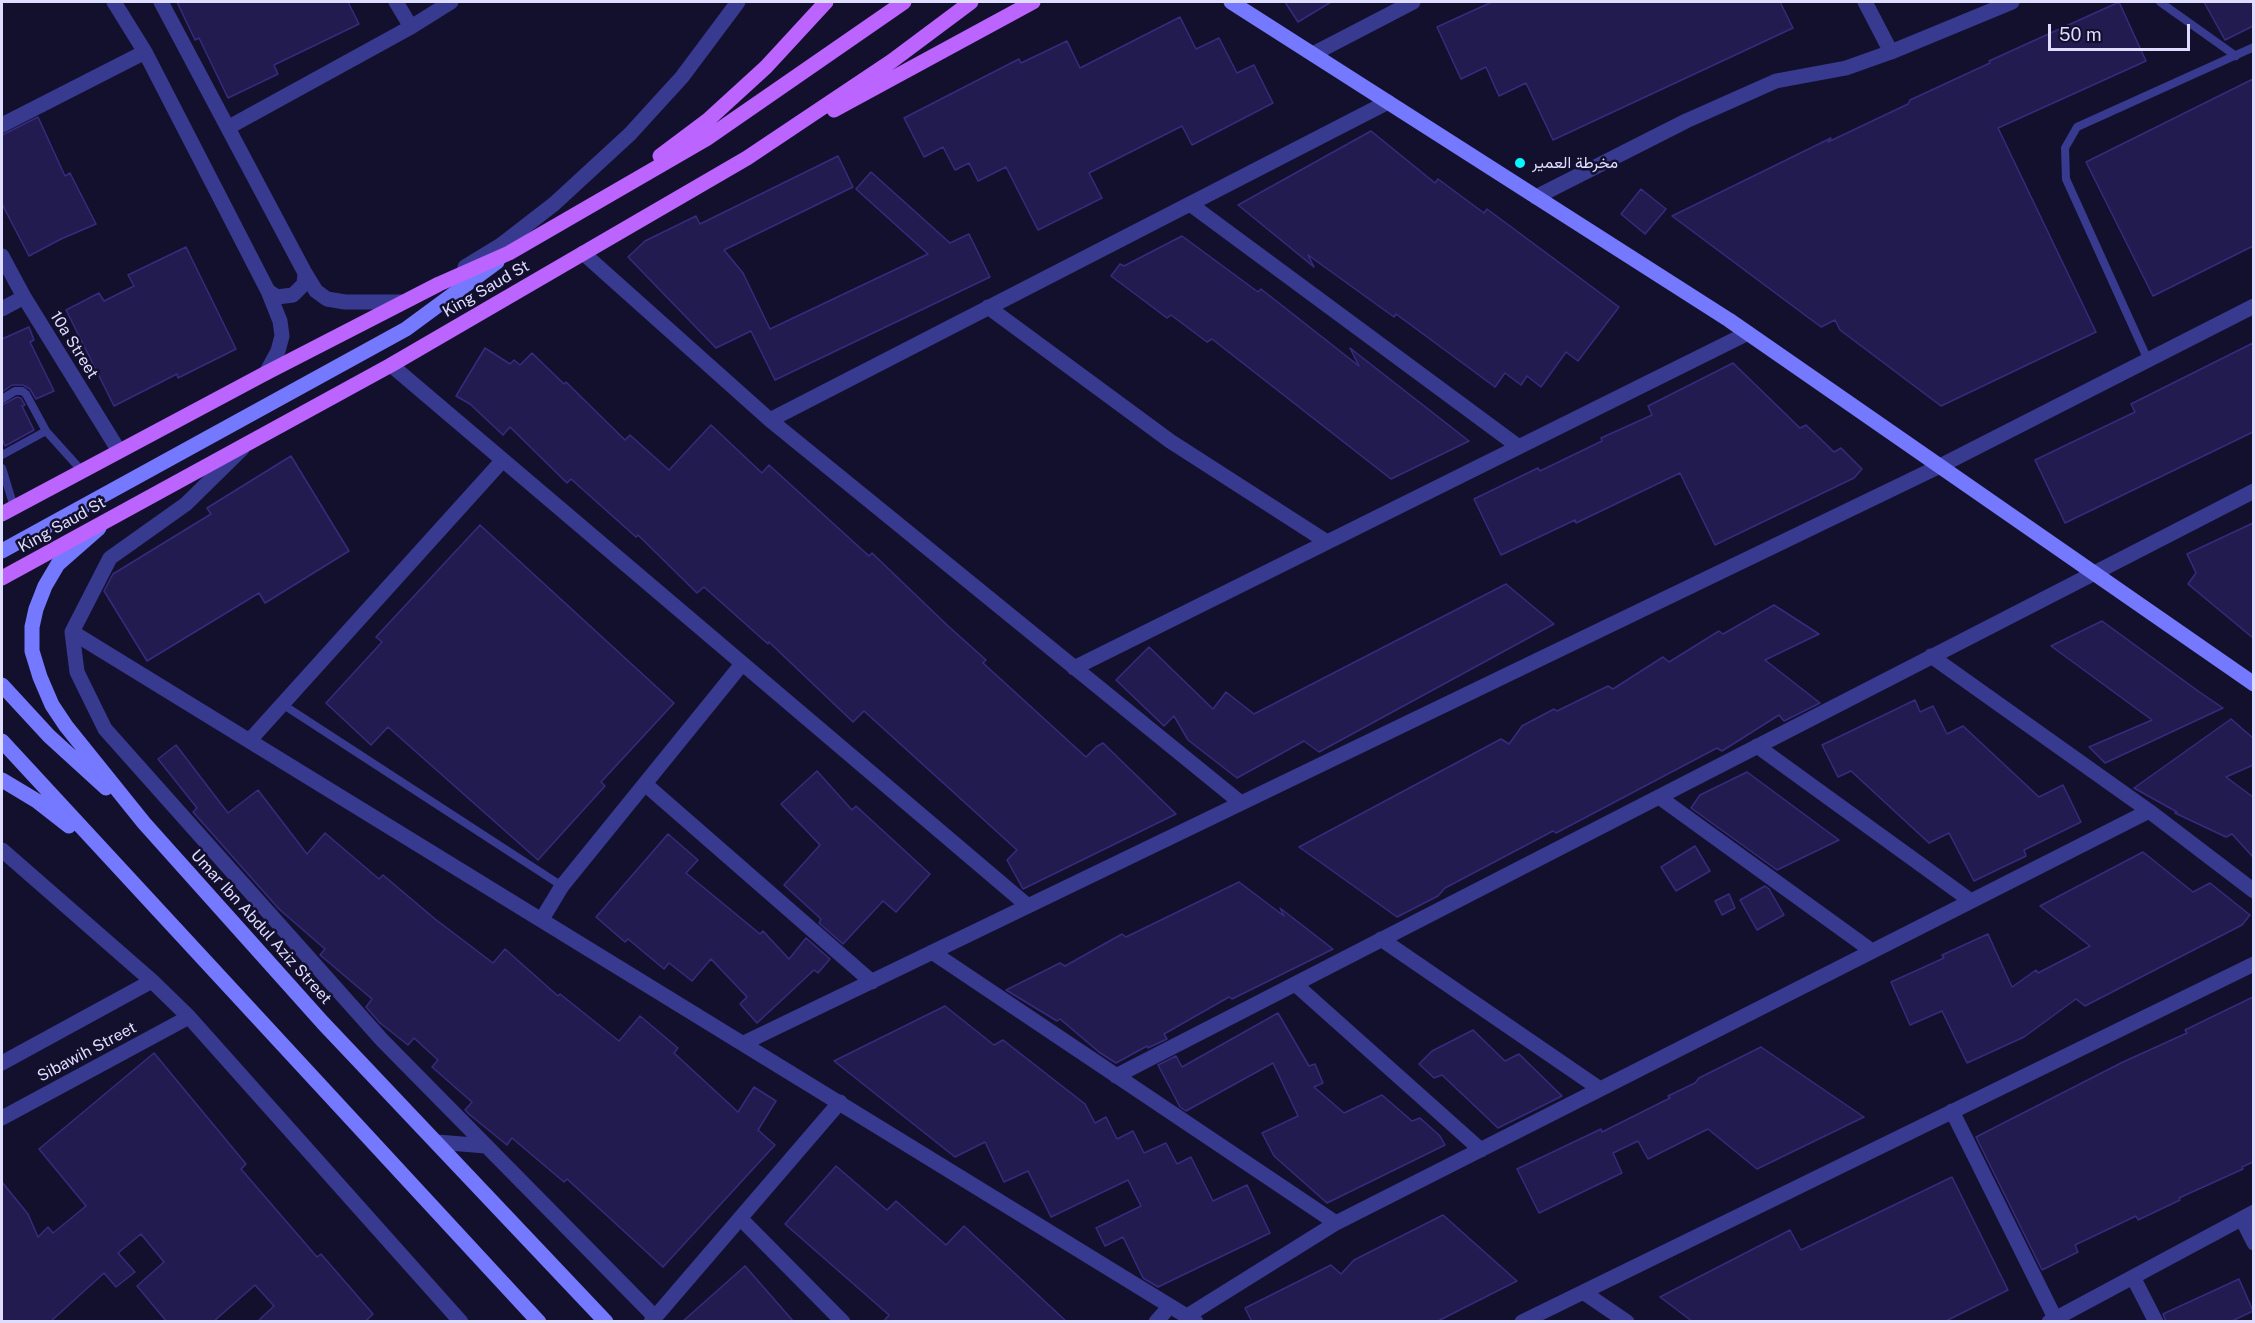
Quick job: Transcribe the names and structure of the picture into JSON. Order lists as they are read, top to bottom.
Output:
{
  "streets": {
    "main road": ["King Saud St", "Umar Ibn Abdul Aziz Street"],
    "street": ["10a Street", "Sibawih Street"]
  },
  "crossings": [
    ["King Saud St", "10a Street"],
    ["King Saud St", "Umar Ibn Abdul Aziz Street"]
  ],
  "places": ["مخرطة العمير"],
  "scale_bar": "50 m"
}
